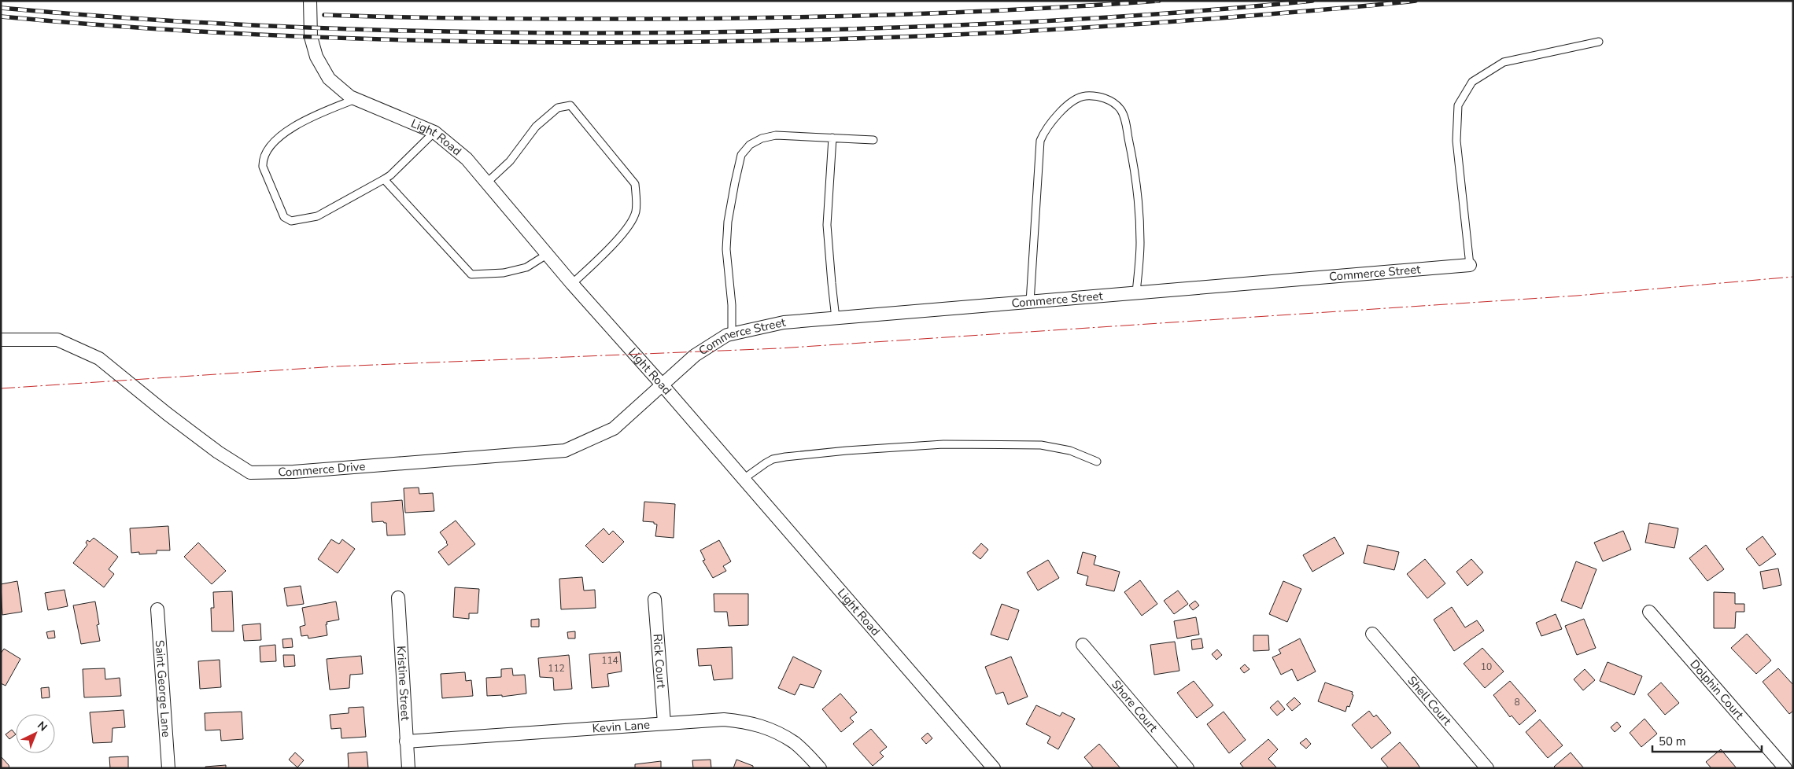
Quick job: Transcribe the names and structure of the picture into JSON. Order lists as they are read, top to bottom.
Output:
{
  "streets": {
    "street": [
      "Light Road",
      "Commerce Street",
      "Commerce Drive",
      "Rick Court",
      "Kristine Street",
      "Saint George Lane",
      "Dolphin Court",
      "Shell Court",
      "Shore Court",
      "Kevin Lane"
    ]
  },
  "crossings": [
    ["Light Road", "Commerce Street"],
    ["Light Road", "Commerce Drive"],
    ["Commerce Street", "Commerce Drive"],
    ["Rick Court", "Kevin Lane"],
    ["Kristine Street", "Kevin Lane"]
  ],
  "house_numbers": [
    "114",
    "10",
    "112",
    "8"
  ],
  "scale_bar": "50 m",
  "north": "top right"
}
